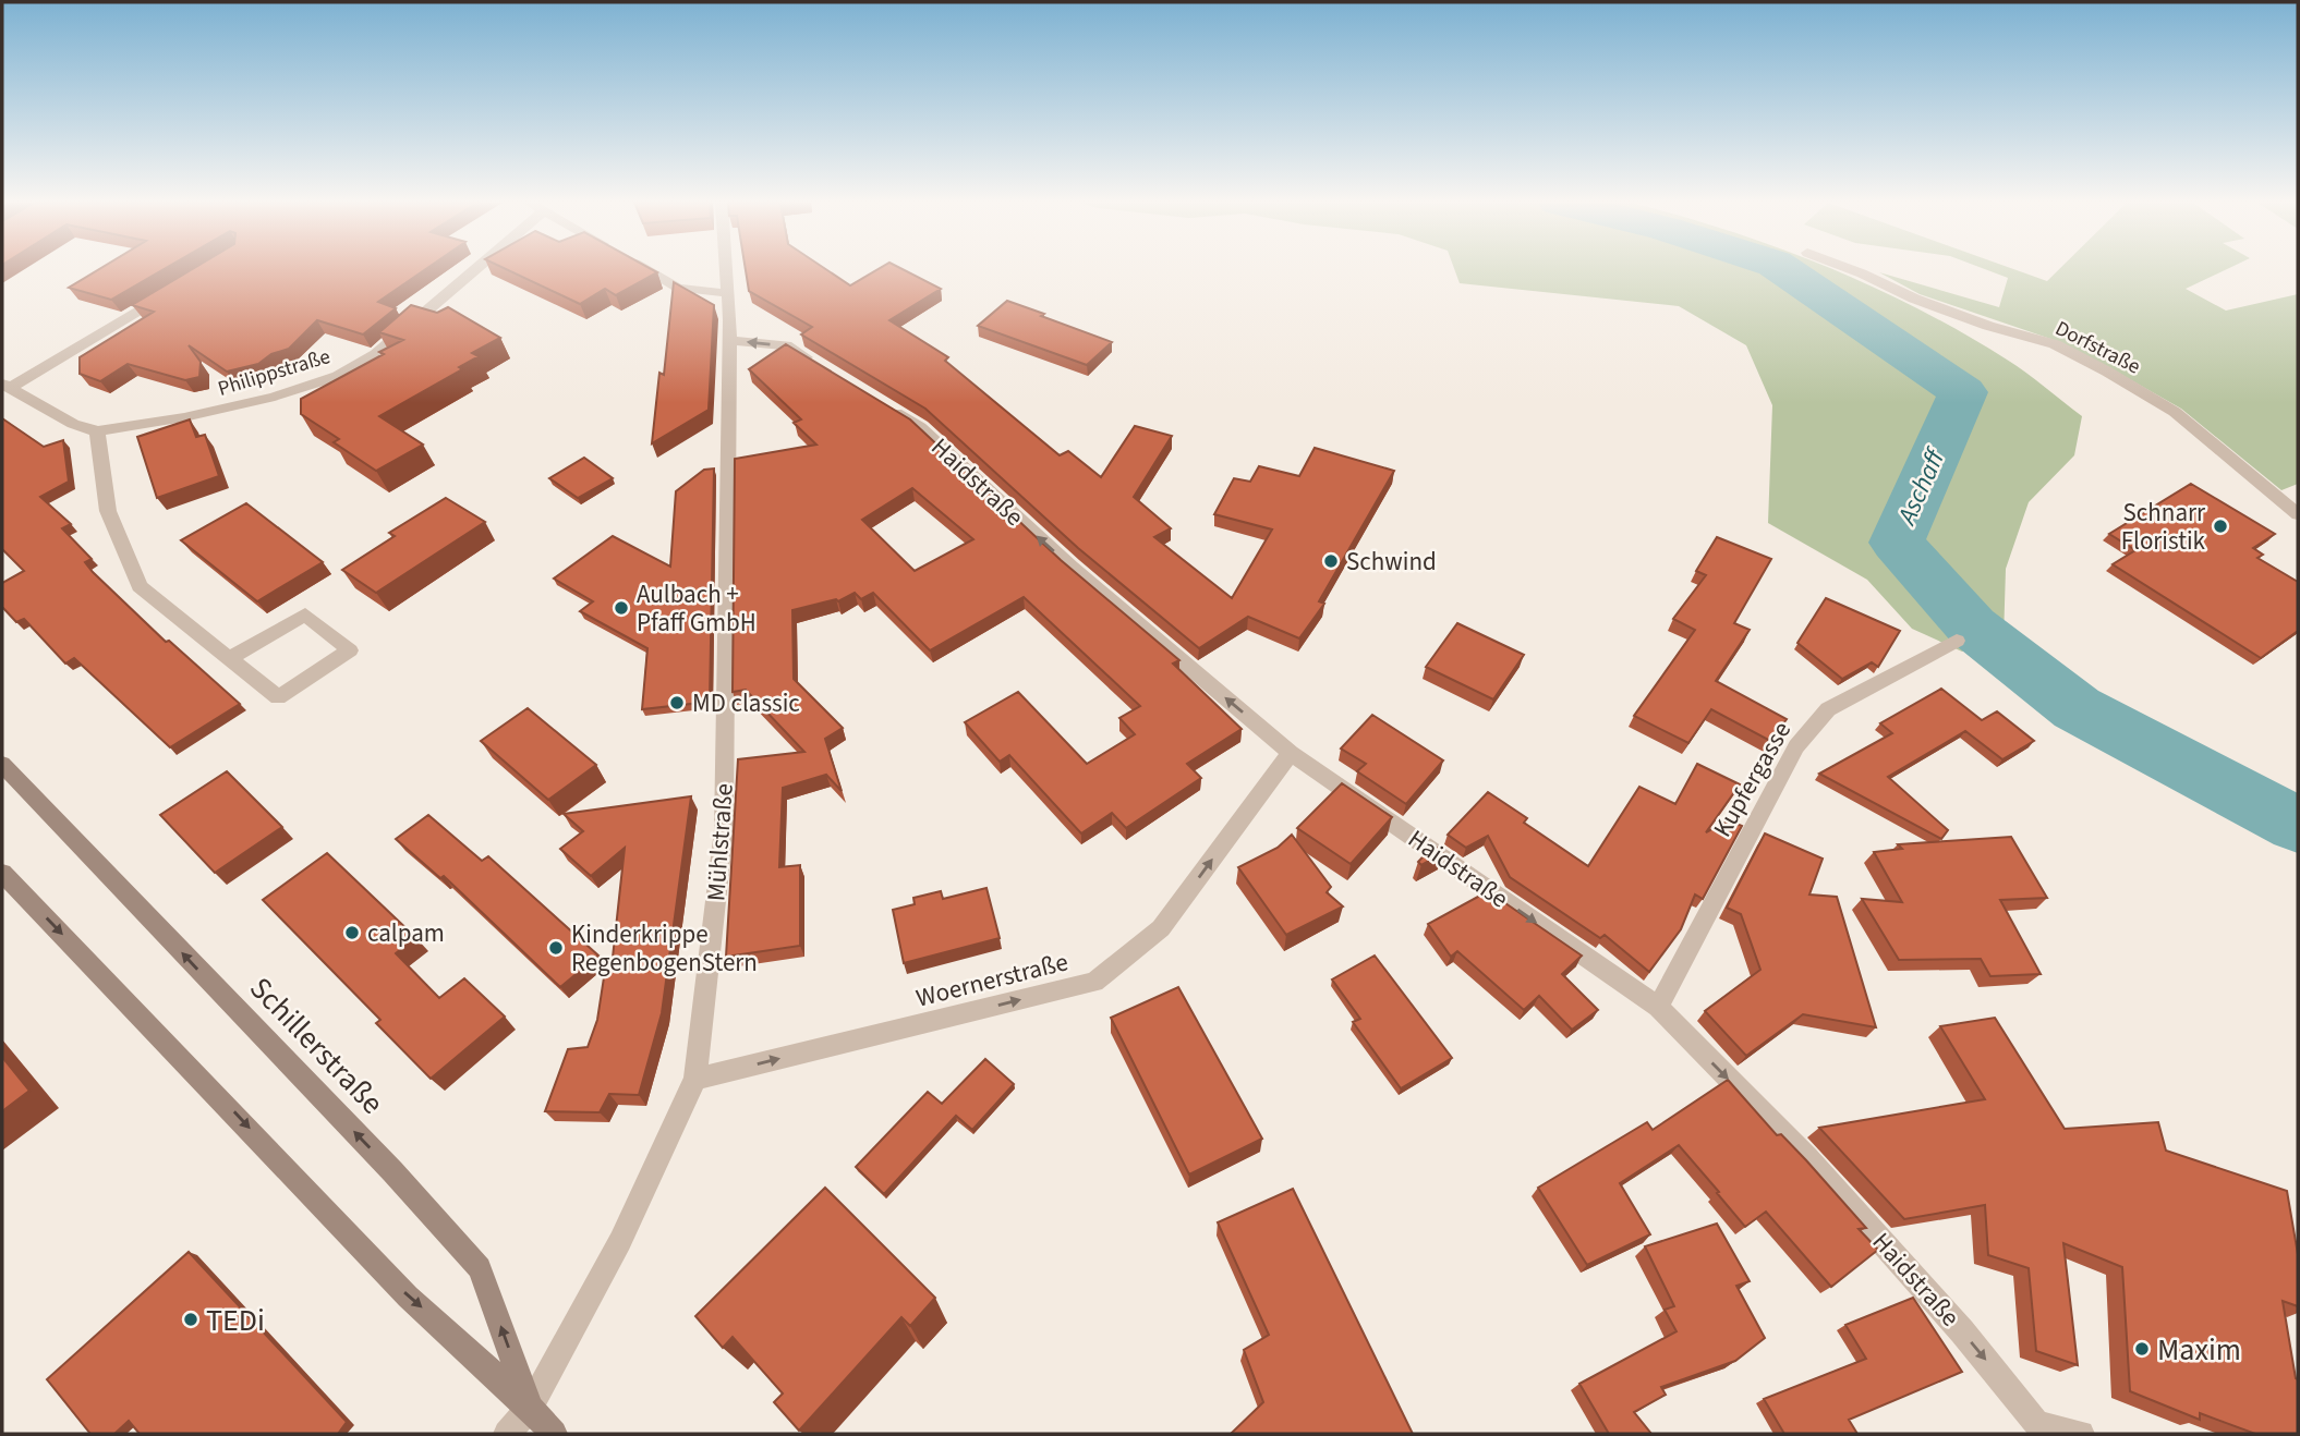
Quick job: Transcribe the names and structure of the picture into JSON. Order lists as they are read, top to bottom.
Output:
{
  "streets": {
    "main road": ["Schillerstraße"],
    "street": [
      "Dorfstraße",
      "Philippstraße",
      "Haidstraße",
      "Kupfergasse",
      "Mühlstraße",
      "Woernerstraße"
    ]
  },
  "crossings": [
    ["Haidstraße", "Kupfergasse"],
    ["Haidstraße", "Woernerstraße"],
    ["Mühlstraße", "Woernerstraße"],
    ["Mühlstraße", "Schillerstraße"]
  ],
  "one_way": ["Woernerstraße"],
  "water": ["Aschaff"],
  "places": [
    "Schnarr Floristik",
    "Schwind",
    "Aulbach + Pfaff GmbH",
    "MD classic",
    "calpam",
    "Kinderkrippe RegenbogenStern",
    "TEDi",
    "Maxim"
  ]
}
